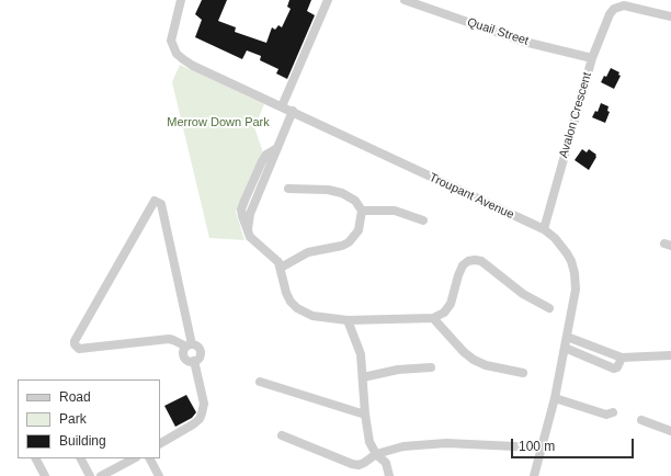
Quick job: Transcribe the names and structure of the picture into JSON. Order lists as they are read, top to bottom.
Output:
{
  "streets": {
    "street": ["Quail Street", "Avalon Crescent", "Troupant Avenue"]
  },
  "crossings": [
    ["Quail Street", "Avalon Crescent"],
    ["Avalon Crescent", "Troupant Avenue"]
  ],
  "parks": ["Merrow Down Park"],
  "legend": ["Road", "Park", "Building"],
  "scale_bar": "100 m"
}
